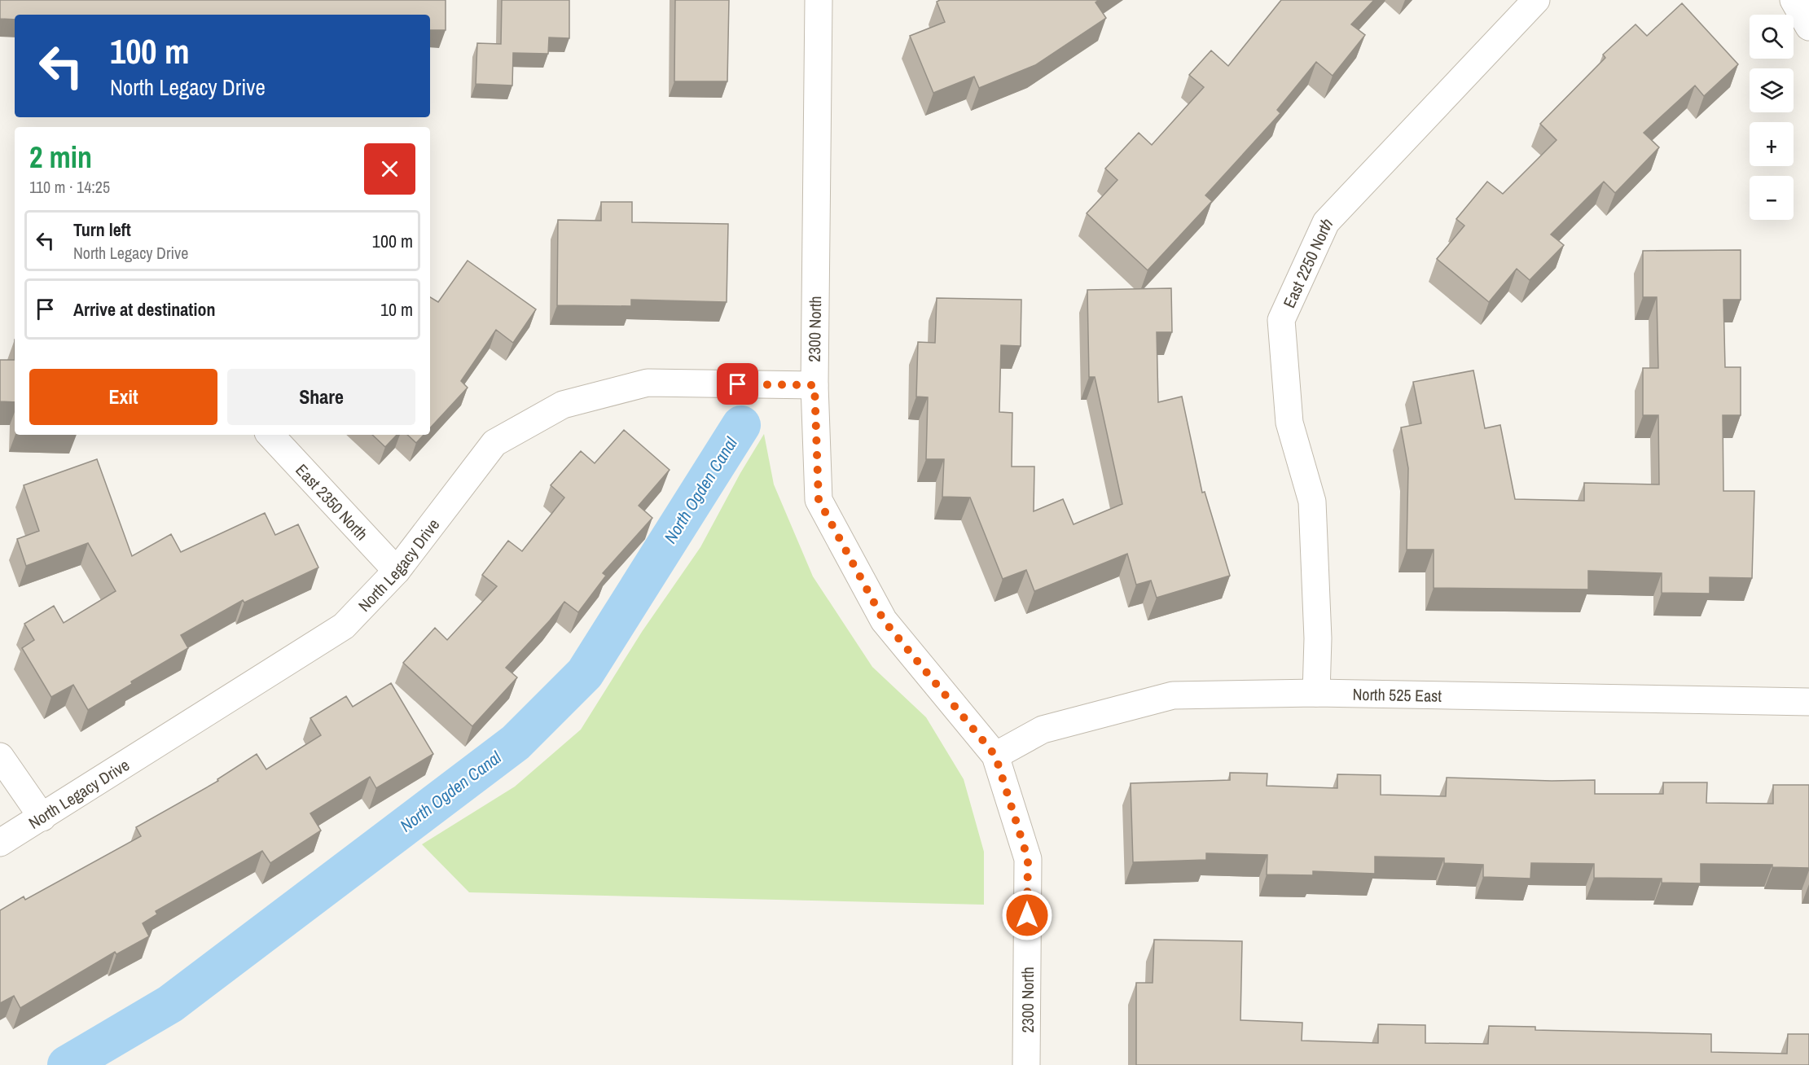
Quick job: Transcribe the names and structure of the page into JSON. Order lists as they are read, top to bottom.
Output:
{
  "streets": {
    "street": [
      "East 2250 North",
      "2300 North",
      "East 2350 North",
      "North Legacy Drive",
      "North 525 East"
    ]
  },
  "crossings": [
    ["East 2250 North", "North 525 East"],
    ["2300 North", "North Legacy Drive"],
    ["2300 North", "North 525 East"],
    ["East 2350 North", "North Legacy Drive"]
  ],
  "water": ["North Ogden Canal"],
  "page": {
    "map_buttons": ["+", "−"],
    "turn": ["100 m", "North Legacy Drive"],
    "heading": ["2 min", "110 m · 14:25"],
    "list": [
      {
        "name": "Turn left",
        "note": "North Legacy Drive",
        "value": "100 m"
      },
      {
        "name": "Arrive at destination",
        "value": "10 m"
      }
    ],
    "buttons": ["Exit", "Share"]
  }
}
